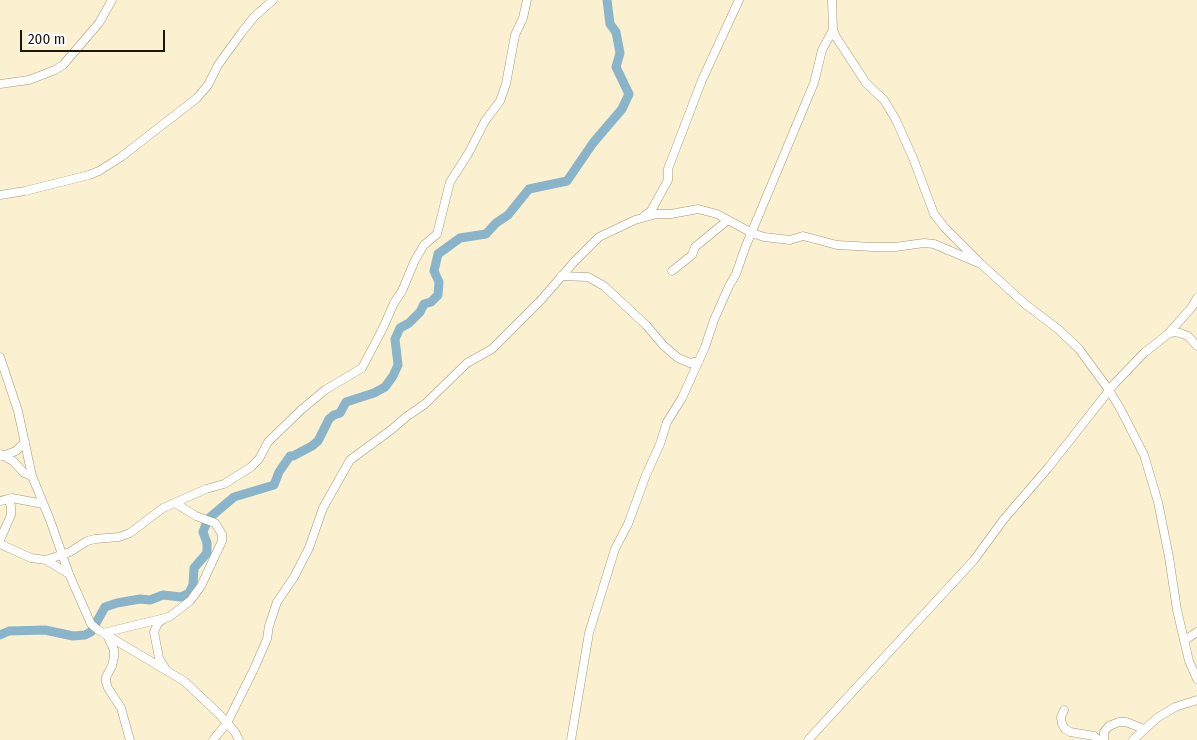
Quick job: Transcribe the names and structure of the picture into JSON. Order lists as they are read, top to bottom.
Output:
{
  "scale_bar": "200 m"
}
